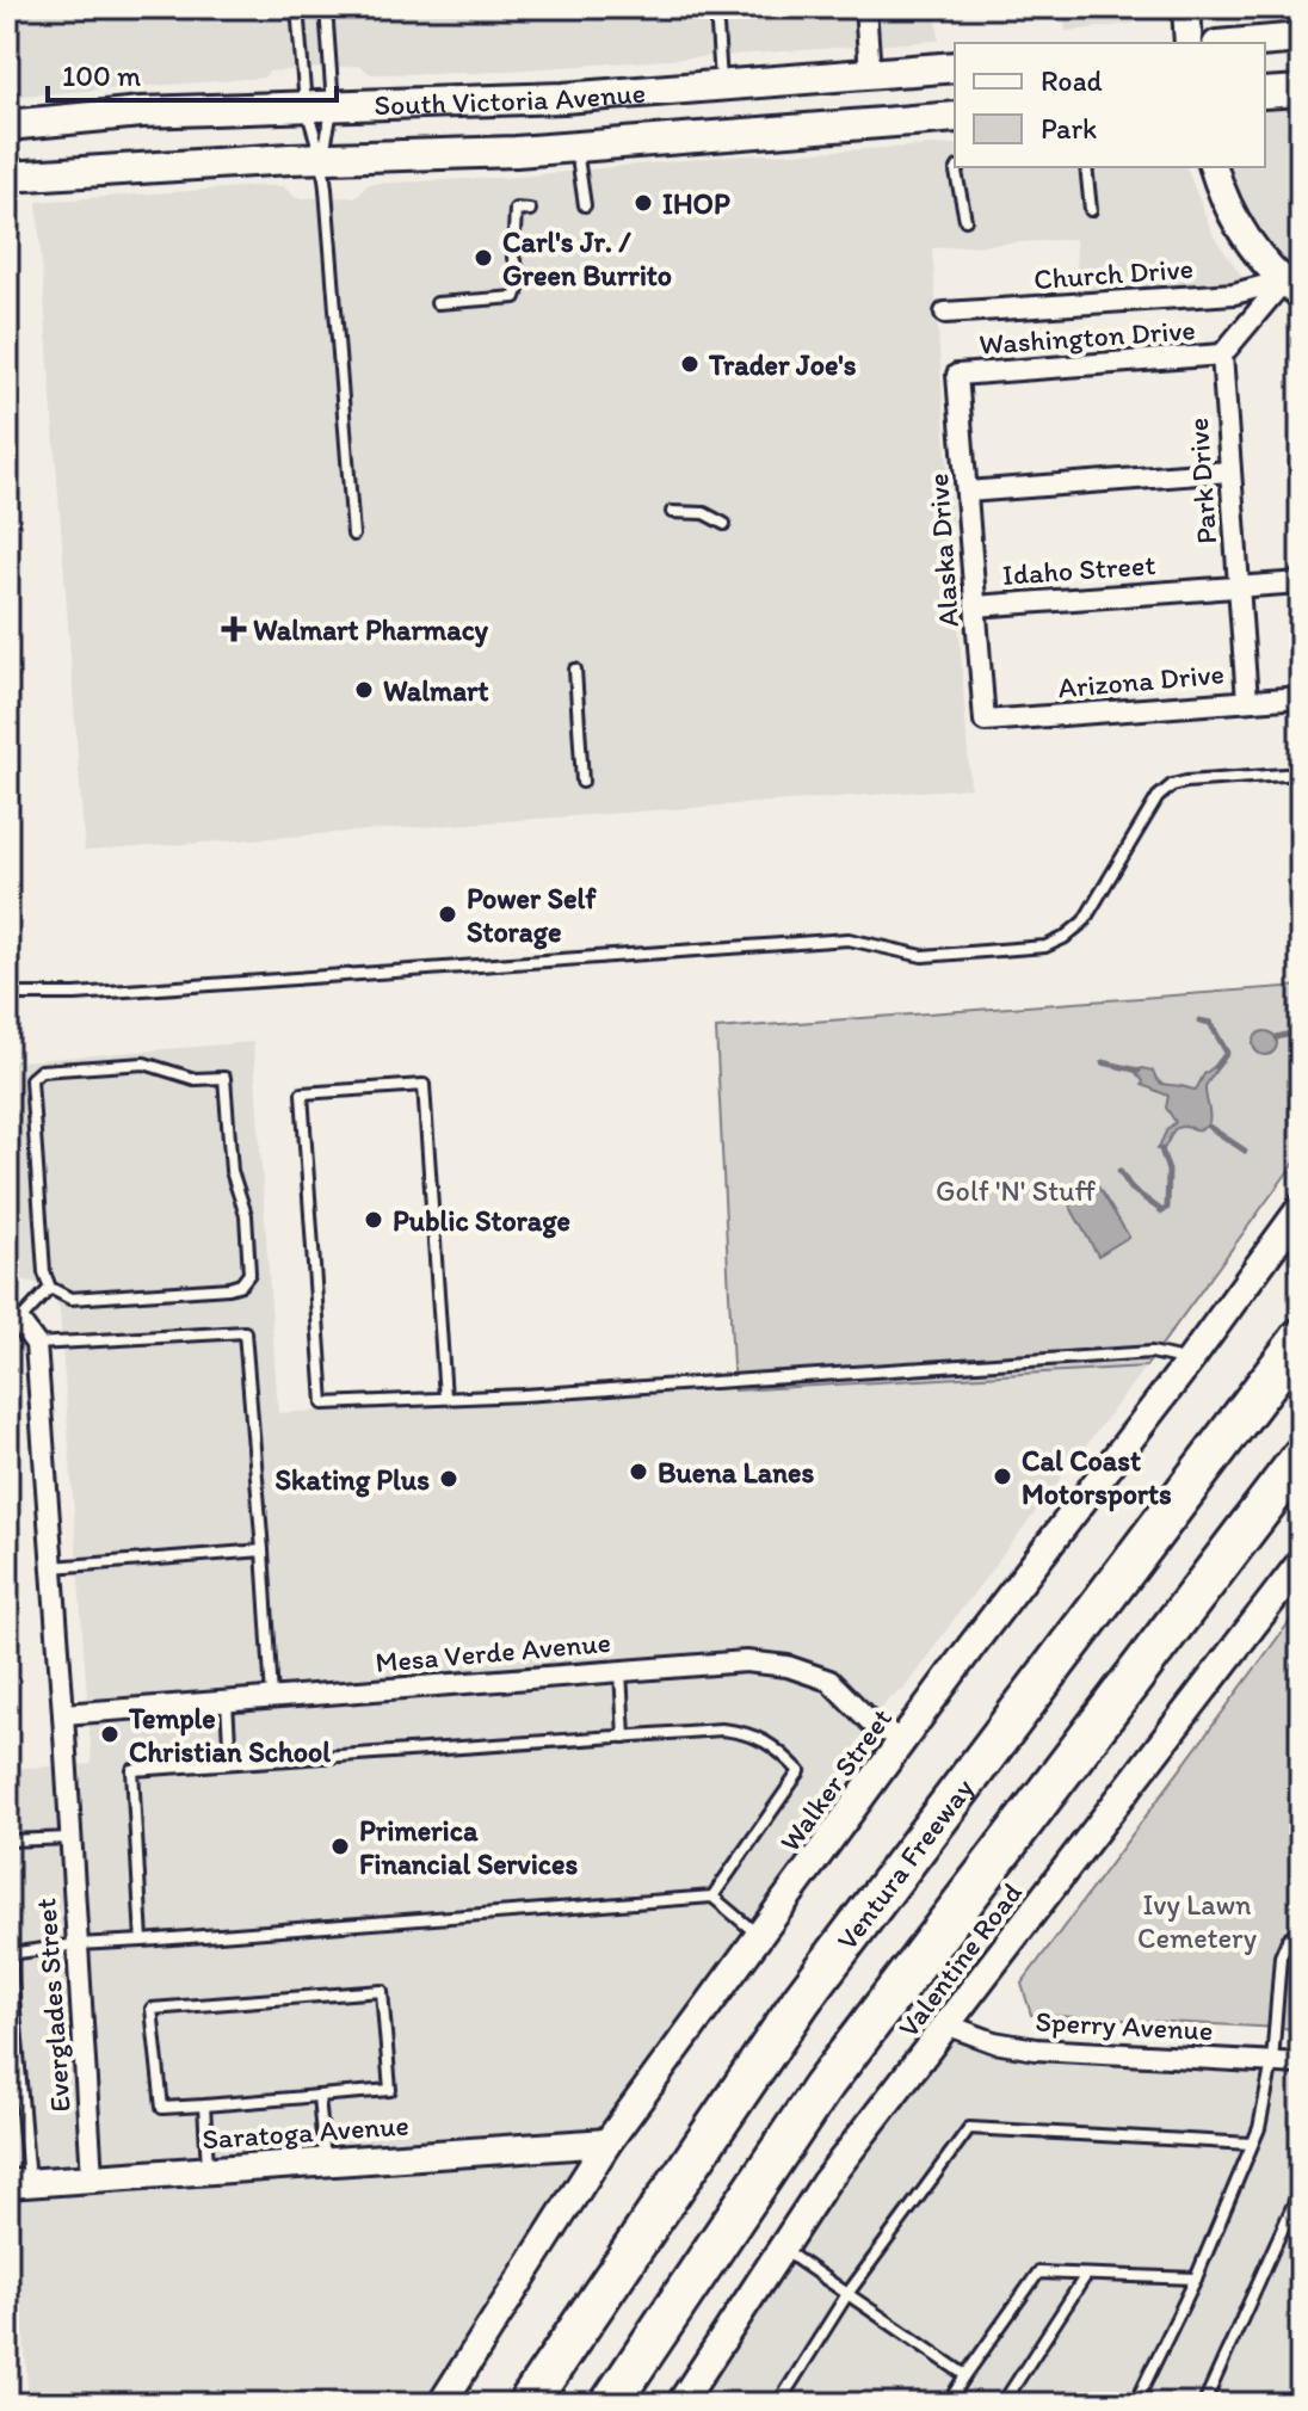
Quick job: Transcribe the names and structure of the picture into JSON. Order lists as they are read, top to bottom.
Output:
{
  "streets": {
    "highway": ["Ventura Freeway"],
    "main road": ["South Victoria Avenue"],
    "street": [
      "Church Drive",
      "Washington Drive",
      "Park Drive",
      "Alaska Drive",
      "Idaho Street",
      "Arizona Drive",
      "Mesa Verde Avenue",
      "Walker Street",
      "Valentine Road",
      "Everglades Street",
      "Sperry Avenue",
      "Saratoga Avenue"
    ]
  },
  "crossings": [
    ["Washington Drive", "Park Drive"],
    ["Washington Drive", "Alaska Drive"],
    ["Park Drive", "Idaho Street"],
    ["Park Drive", "Arizona Drive"],
    ["Alaska Drive", "Idaho Street"],
    ["Alaska Drive", "Arizona Drive"],
    ["Mesa Verde Avenue", "Walker Street"],
    ["Mesa Verde Avenue", "Everglades Street"],
    ["Walker Street", "Saratoga Avenue"],
    ["Valentine Road", "Sperry Avenue"],
    ["Everglades Street", "Saratoga Avenue"]
  ],
  "parks": ["Golf 'N' Stuff", "Ivy Lawn Cemetery"],
  "places": {
    "other": [
      "IHOP",
      "Carl's Jr. / Green Burrito",
      "Trader Joe's",
      "Walmart",
      "Power Self Storage",
      "Public Storage",
      "Buena Lanes",
      "Cal Coast Motorsports",
      "Skating Plus",
      "Temple Christian School",
      "Primerica Financial Services"
    ],
    "health": ["Walmart Pharmacy"]
  },
  "legend": ["Road", "Park"],
  "scale_bar": "100 m"
}
